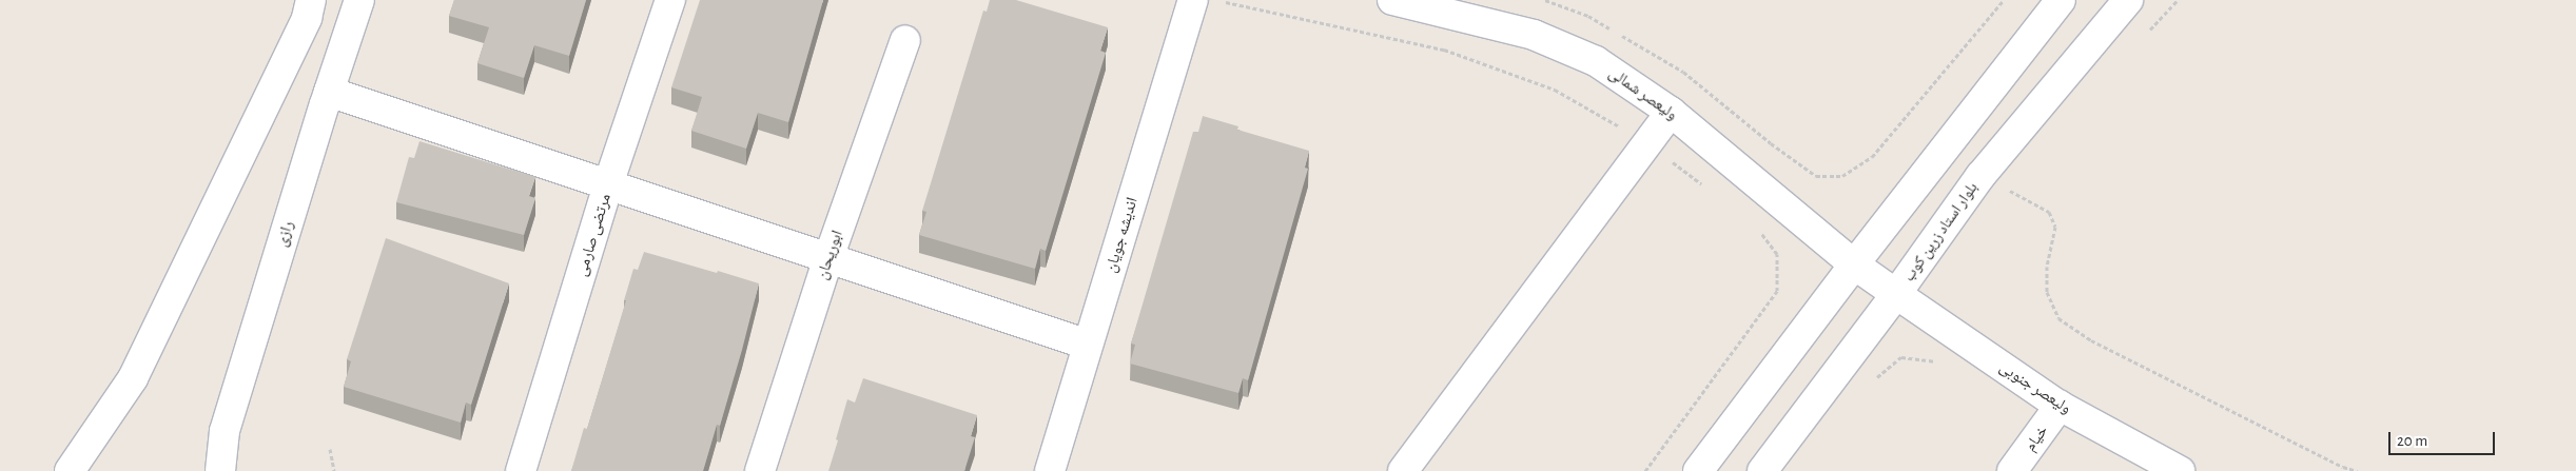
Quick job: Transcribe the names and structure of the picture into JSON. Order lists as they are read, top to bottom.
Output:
{
  "streets": {
    "street": [
      "ولیعصر شمالی",
      "بلوار استاد زرین کوب",
      "رازی",
      "مرتضی صارمی",
      "اندیشه جویان",
      "ابوریحان",
      "ولیعصر جنوبی",
      "خیام"
    ]
  },
  "crossings": [
    ["ولیعصر شمالی", "بلوار استاد زرین کوب"],
    ["ولیعصر شمالی", "ولیعصر جنوبی"],
    ["بلوار استاد زرین کوب", "ولیعصر جنوبی"],
    ["ولیعصر جنوبی", "خیام"]
  ],
  "scale_bar": "20 m"
}
